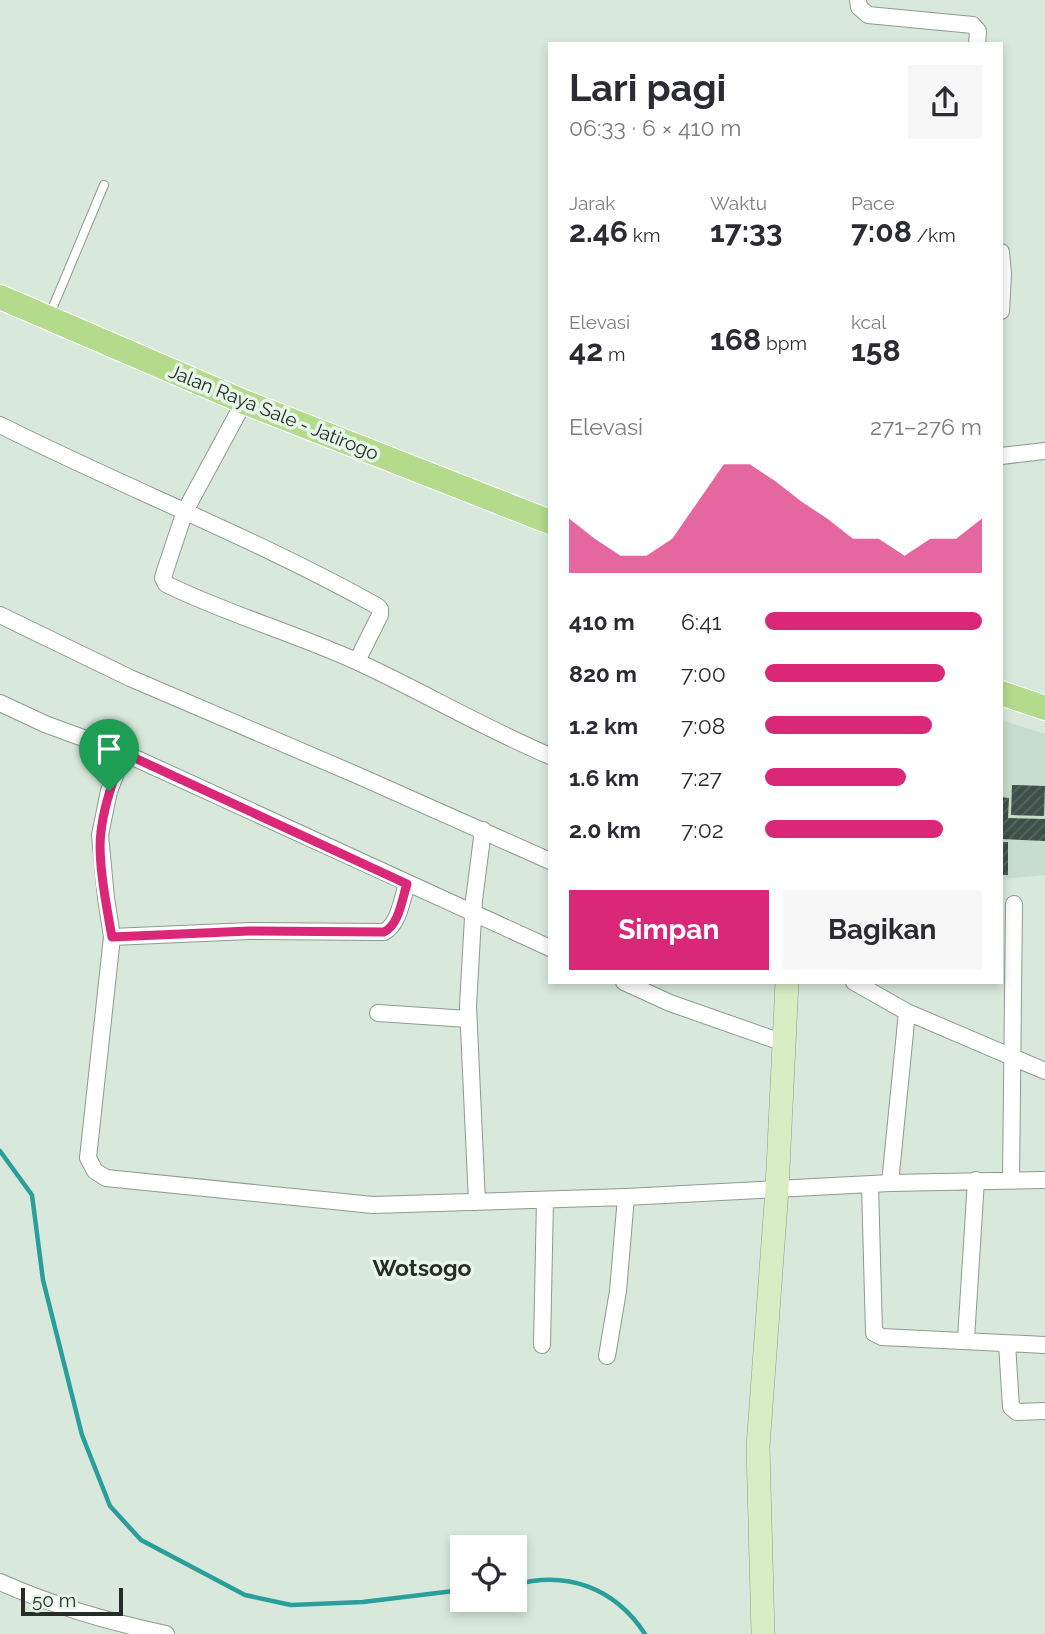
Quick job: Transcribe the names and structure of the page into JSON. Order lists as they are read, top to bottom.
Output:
{
  "streets": {
    "main road": ["Jalan Raya Sale - Jatirogo"]
  },
  "districts": ["Wotsogo"],
  "scale_bar": "50 m",
  "page": {
    "heading": ["Lari pagi", "06:33 · 6 × 410 m"],
    "stats": [
      ["Jarak", "2.46 km"],
      ["Waktu", "17:33"],
      ["Pace", "7:08 /km"],
      ["Elevasi", "42 m"],
      ["168 bpm"],
      ["kcal", "158"]
    ],
    "chart": ["Elevasi", "271–276 m"],
    "list": [
      {
        "name": "410 m",
        "note": "6:41"
      },
      {
        "name": "820 m",
        "note": "7:00"
      },
      {
        "name": "1.2 km",
        "note": "7:08"
      },
      {
        "name": "1.6 km",
        "note": "7:27"
      },
      {
        "name": "2.0 km",
        "note": "7:02"
      }
    ],
    "buttons": ["Simpan", "Bagikan"],
    "scale": "50 m"
  }
}
